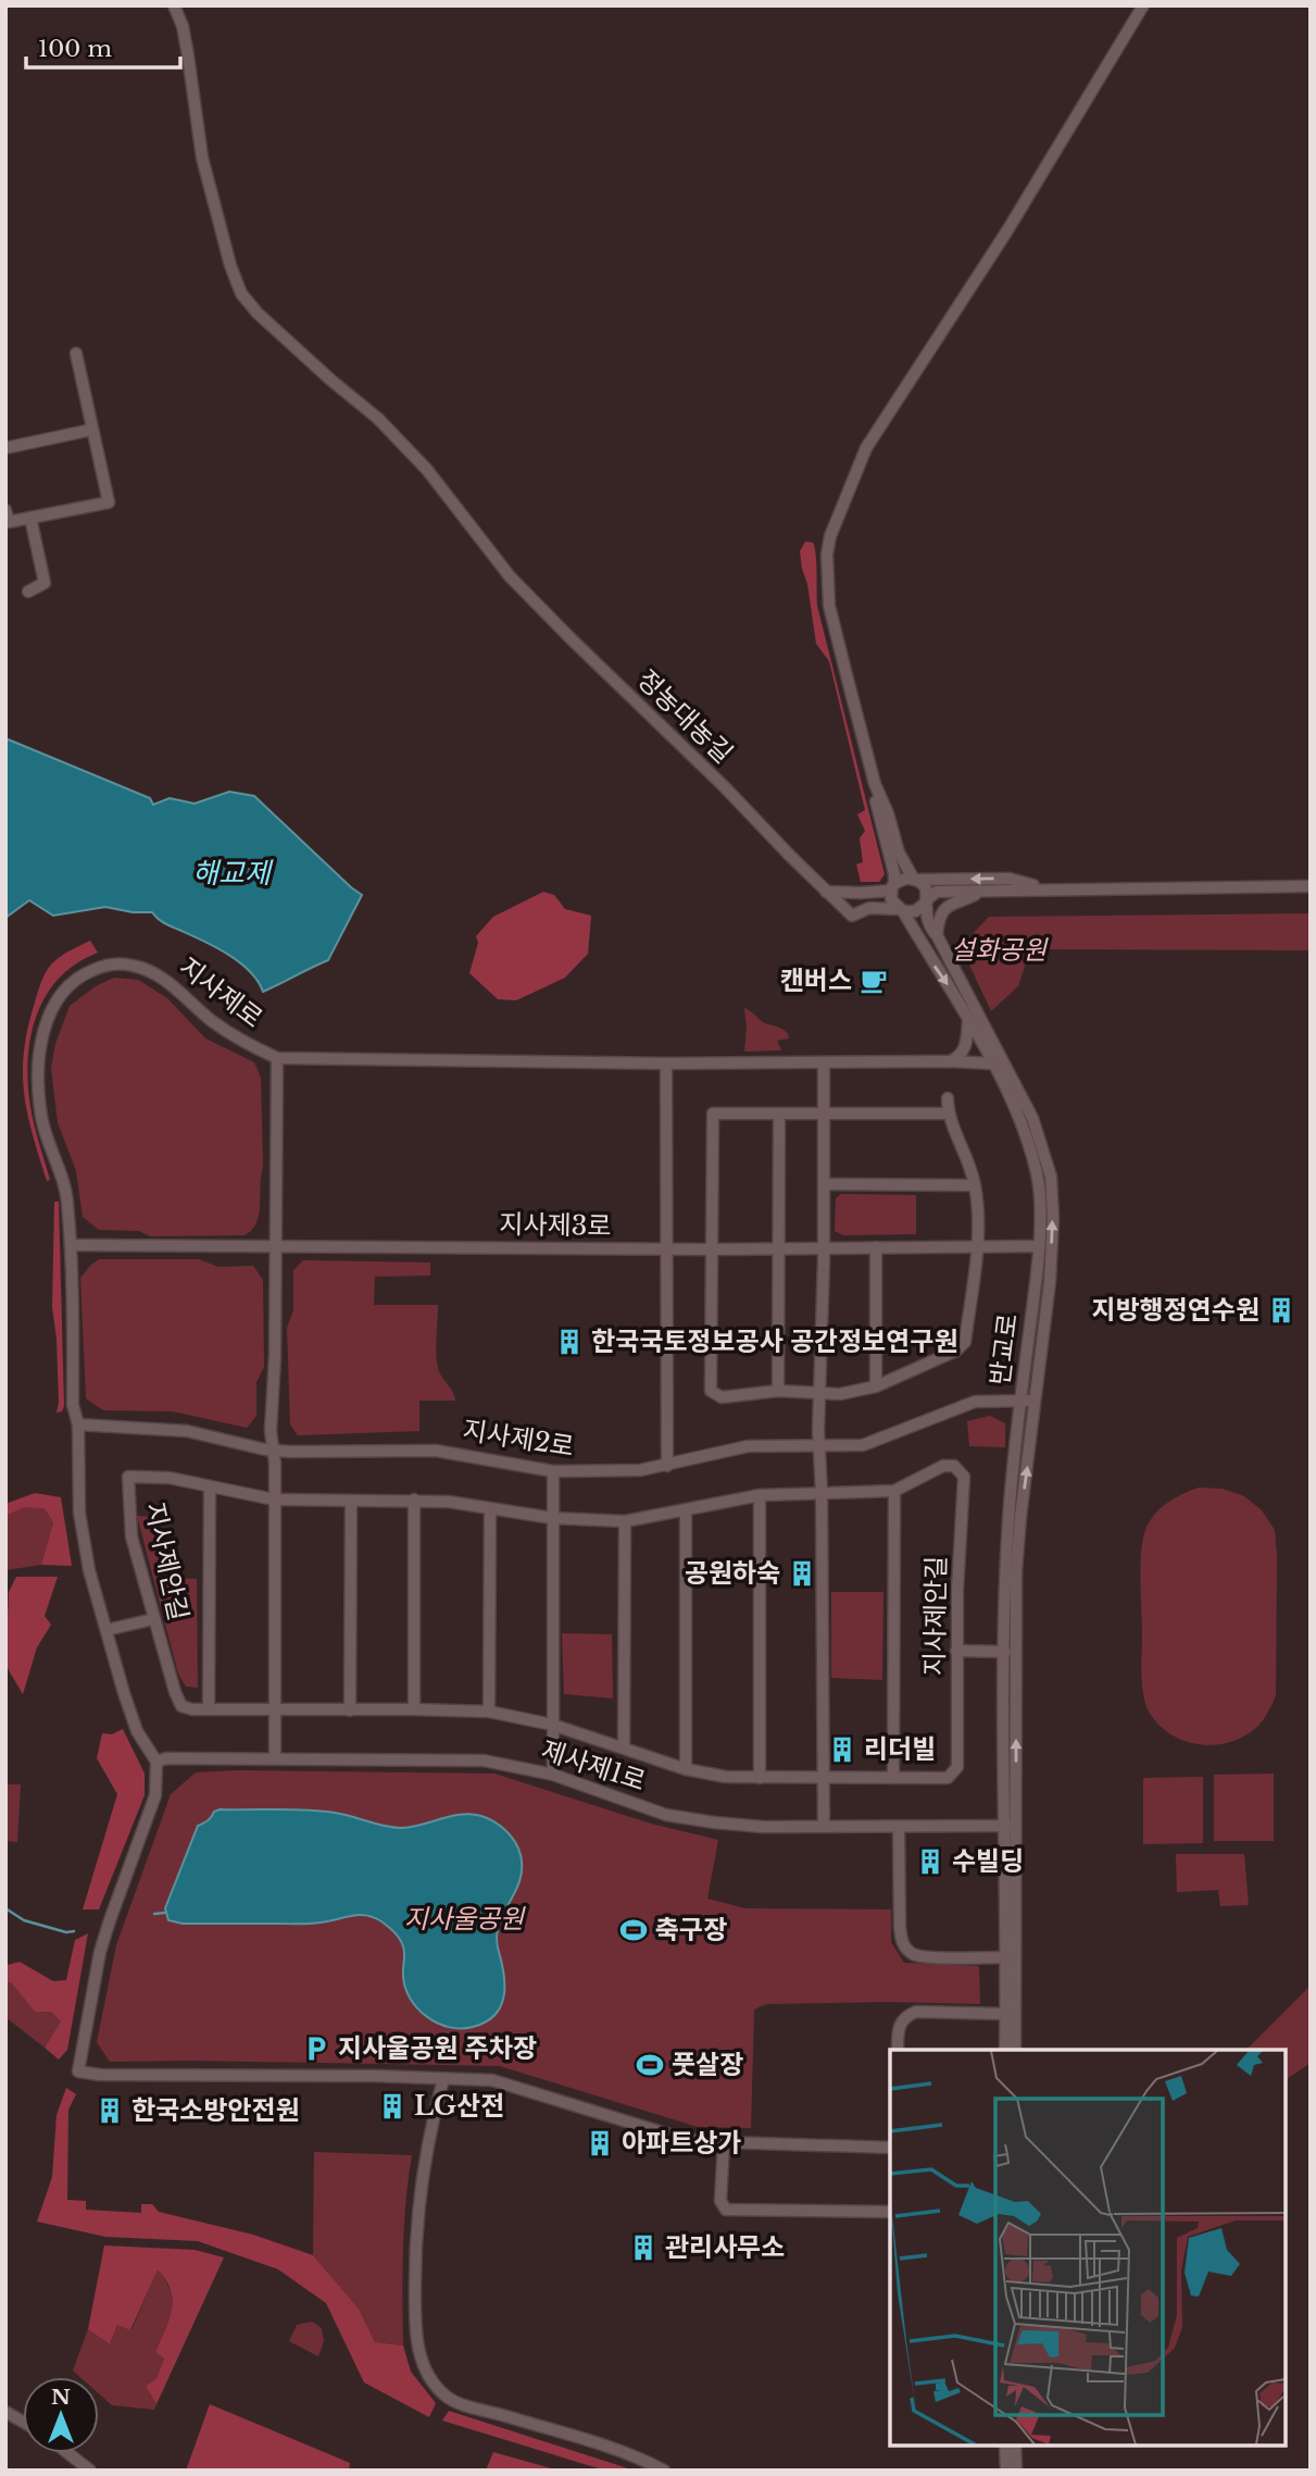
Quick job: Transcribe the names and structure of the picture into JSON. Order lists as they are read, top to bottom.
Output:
{
  "streets": {
    "street": [
      "정농대농길",
      "지사제로",
      "지사제3로",
      "반교로",
      "지사제2로",
      "지사제안길",
      "제사제1로"
    ]
  },
  "crossings": [
    ["지사제로", "지사제3로"],
    ["지사제로", "반교로"],
    ["지사제로", "지사제2로"],
    ["지사제로", "제사제1로"],
    ["지사제3로", "반교로"],
    ["반교로", "지사제2로"],
    ["반교로", "제사제1로"]
  ],
  "water": ["해교제"],
  "parks": ["설화공원", "지사울공원"],
  "places": {
    "cafe": ["캔버스"],
    "building": [
      "지방행정연수원",
      "한국국토정보공사 공간정보연구원",
      "공원하숙",
      "리더빌",
      "수빌딩",
      "LG산전",
      "한국소방안전원",
      "아파트상가",
      "관리사무소"
    ],
    "sports": ["축구장", "풋살장"],
    "parking": ["지사울공원 주차장"]
  },
  "scale_bar": "100 m",
  "north": "top"
}
